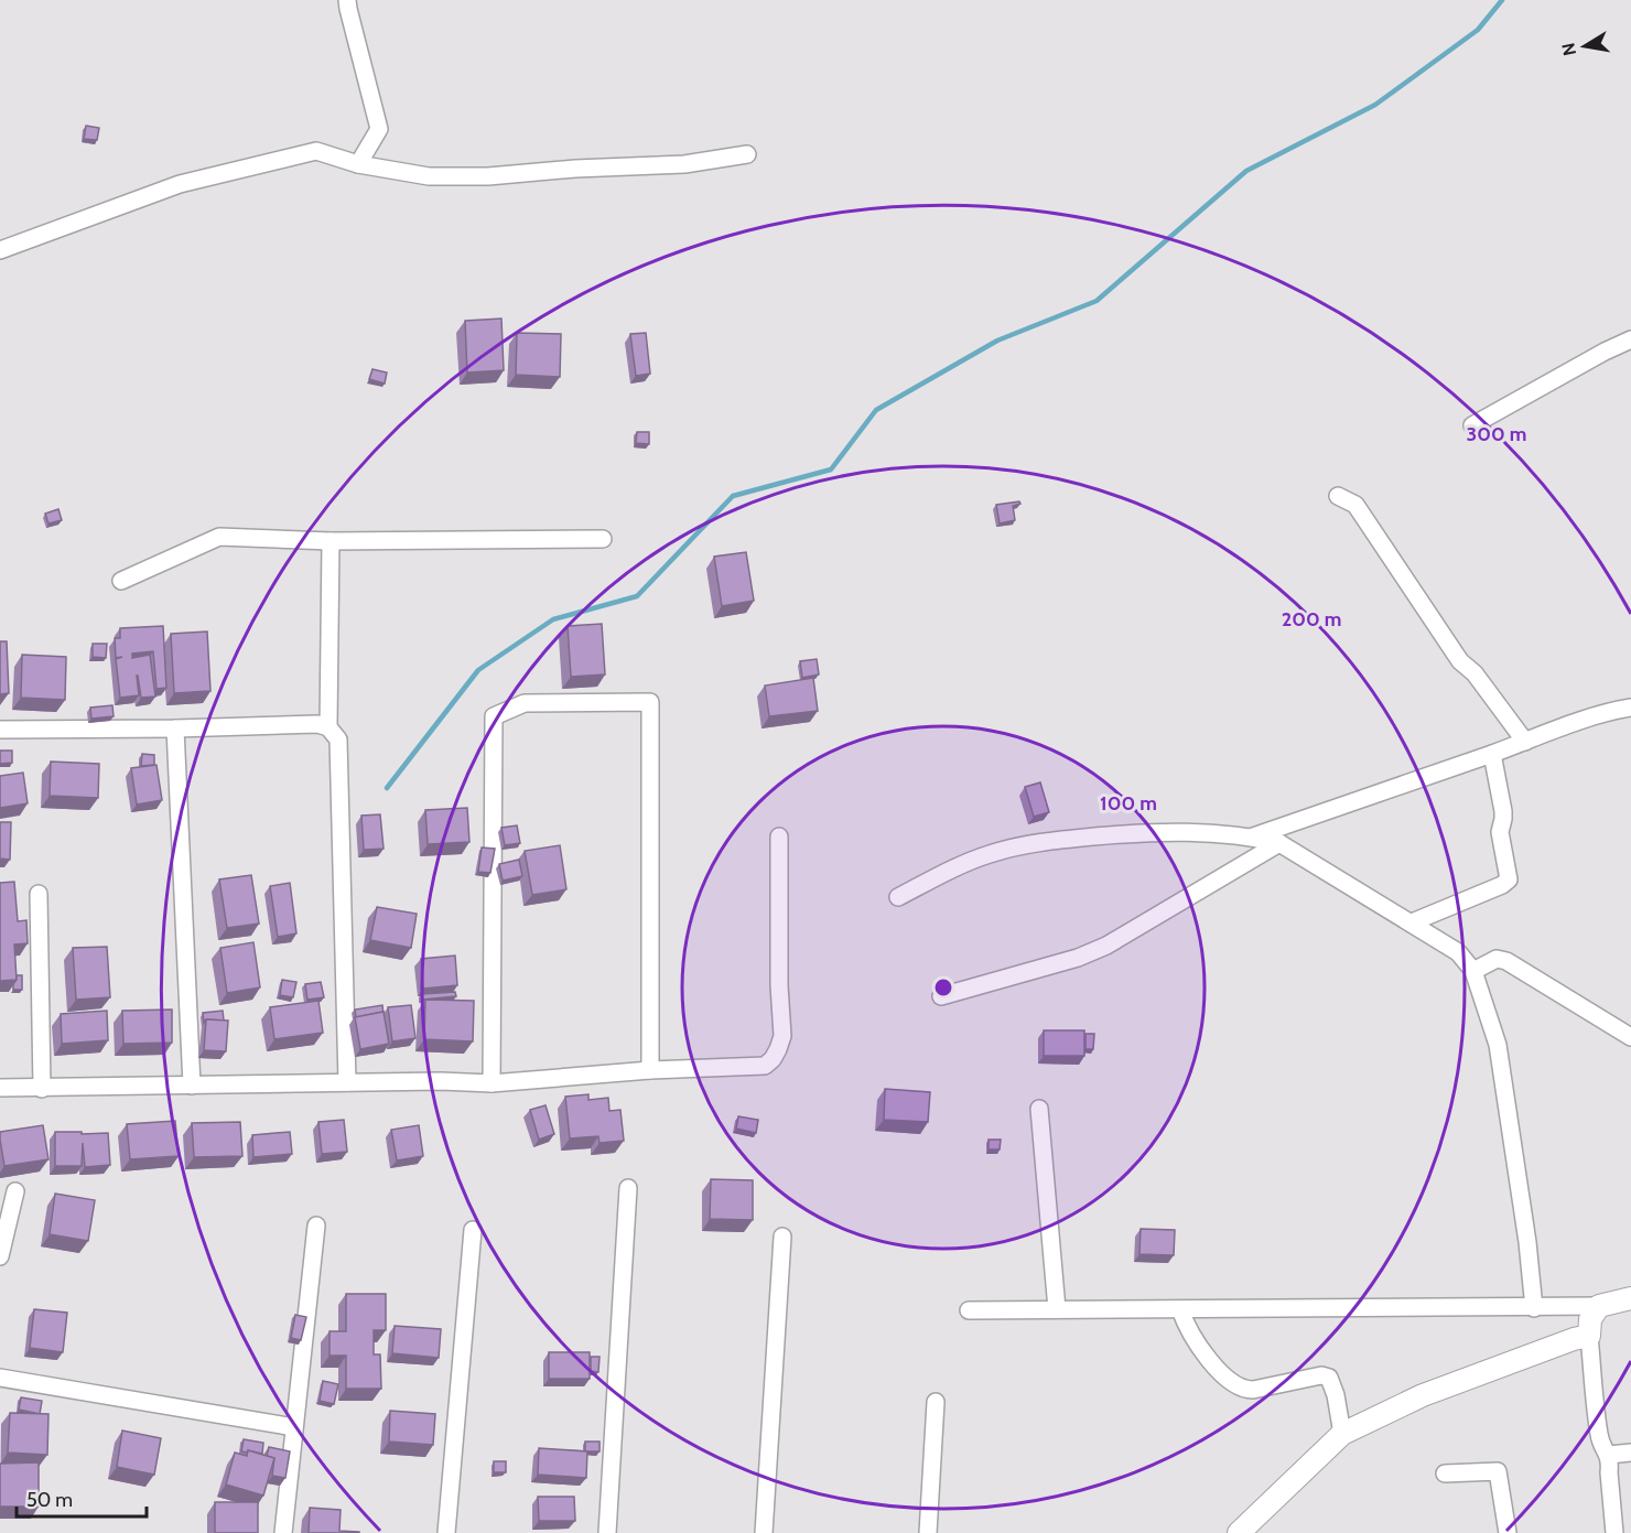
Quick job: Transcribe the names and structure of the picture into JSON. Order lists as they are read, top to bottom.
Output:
{
  "scale_bar": "50 m",
  "north": "left",
  "rings": ["300 m", "200 m", "100 m"]
}
